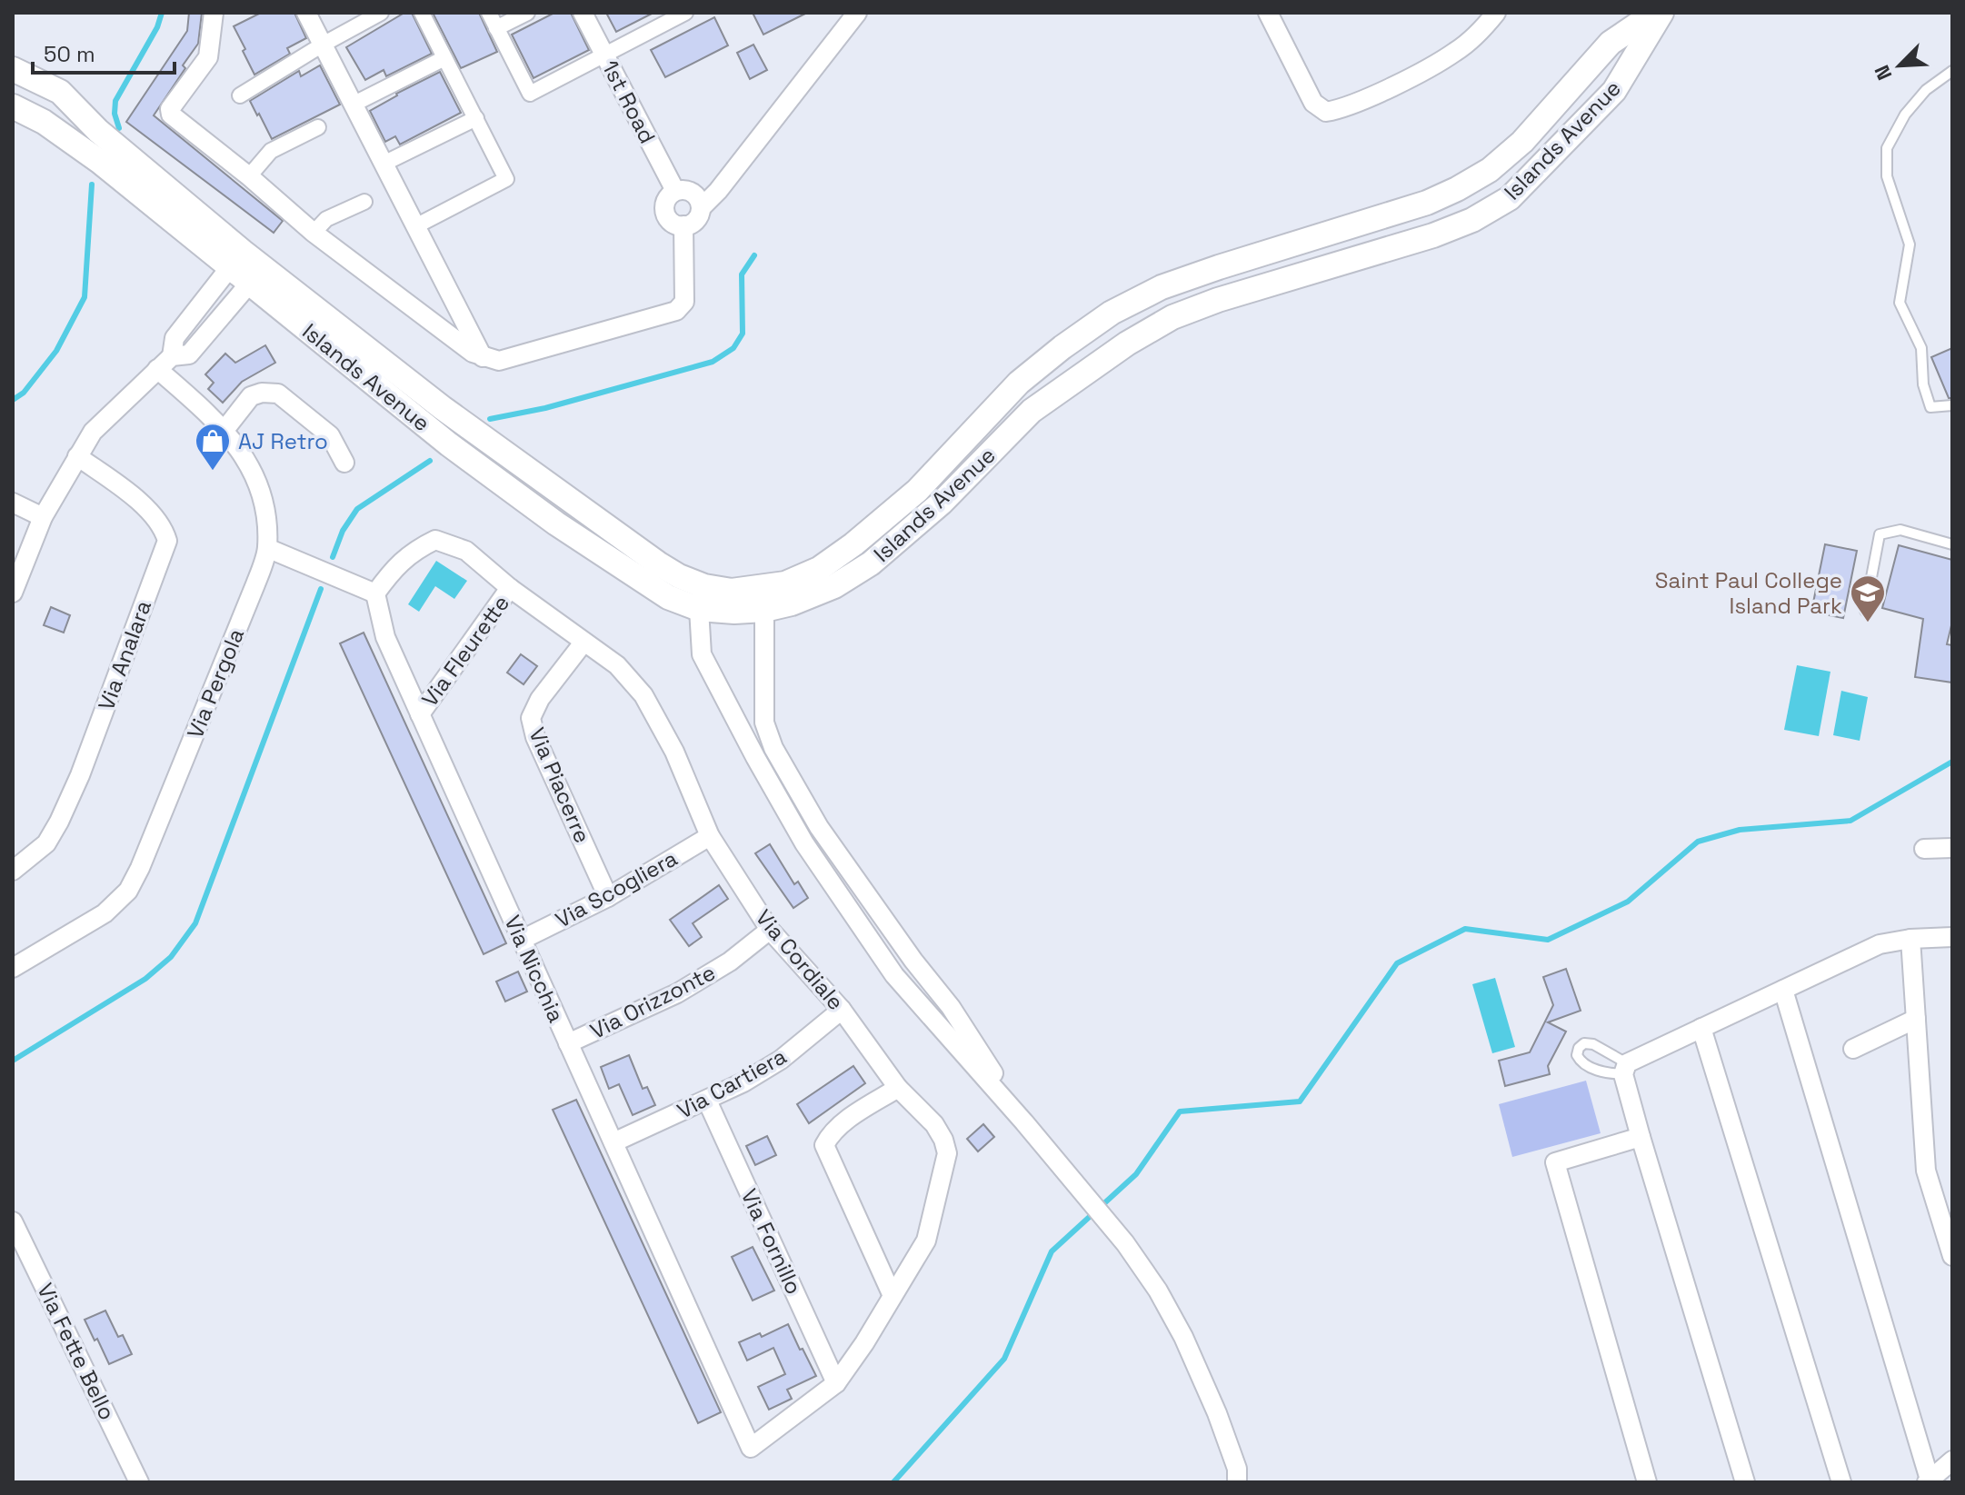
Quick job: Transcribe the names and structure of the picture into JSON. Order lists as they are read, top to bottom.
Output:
{
  "streets": {
    "street": [
      "1st Road",
      "Islands Avenue",
      "Via Fleurette",
      "Via Analara",
      "Via Pergola",
      "Via Piacerre",
      "Via Scogliera",
      "Via Cordiale",
      "Via Nicchia",
      "Via Orizzonte",
      "Via Cartiera",
      "Via Fornillo",
      "Via Fette Bello"
    ]
  },
  "crossings": [
    ["Via Fleurette", "Via Cordiale"],
    ["Via Fleurette", "Via Nicchia"],
    ["Via Piacerre", "Via Scogliera"],
    ["Via Piacerre", "Via Cordiale"],
    ["Via Scogliera", "Via Cordiale"],
    ["Via Scogliera", "Via Nicchia"],
    ["Via Cordiale", "Via Nicchia"],
    ["Via Cordiale", "Via Orizzonte"],
    ["Via Cordiale", "Via Cartiera"],
    ["Via Cordiale", "Via Fornillo"],
    ["Via Nicchia", "Via Orizzonte"],
    ["Via Nicchia", "Via Cartiera"],
    ["Via Cartiera", "Via Fornillo"]
  ],
  "places": {
    "shop": ["AJ Retro"],
    "school or university": ["Saint Paul College Island Park"]
  },
  "scale_bar": "50 m",
  "north": "bottom left"
}
